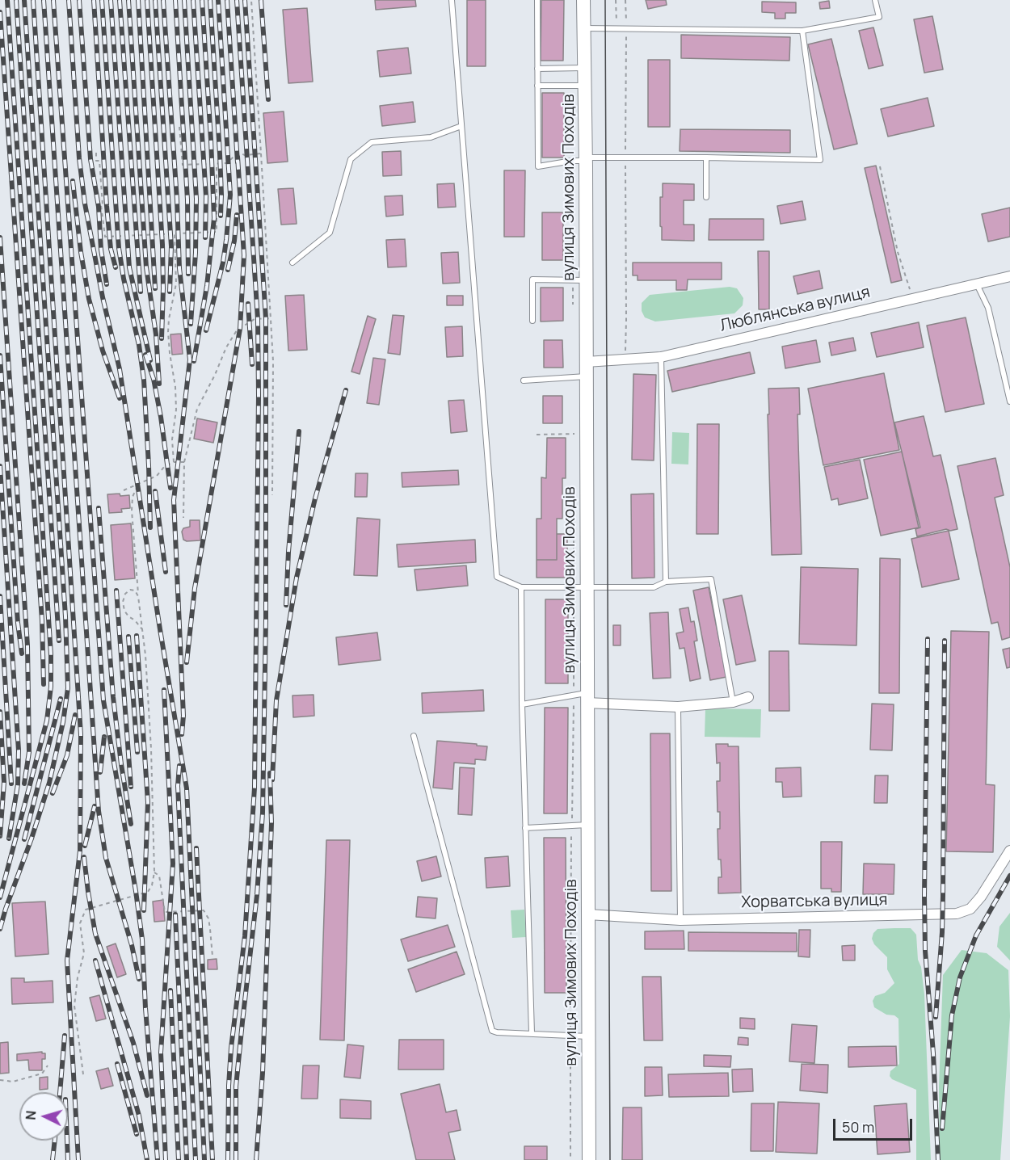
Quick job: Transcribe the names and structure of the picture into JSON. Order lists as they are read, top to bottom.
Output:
{
  "streets": {
    "main road": ["вулиця Зимових Походів"],
    "street": ["Люблянська вулиця", "Хорватська вулиця"]
  },
  "crossings": [
    ["вулиця Зимових Походів", "Люблянська вулиця"],
    ["вулиця Зимових Походів", "Хорватська вулиця"]
  ],
  "scale_bar": "50 m",
  "north": "left"
}
